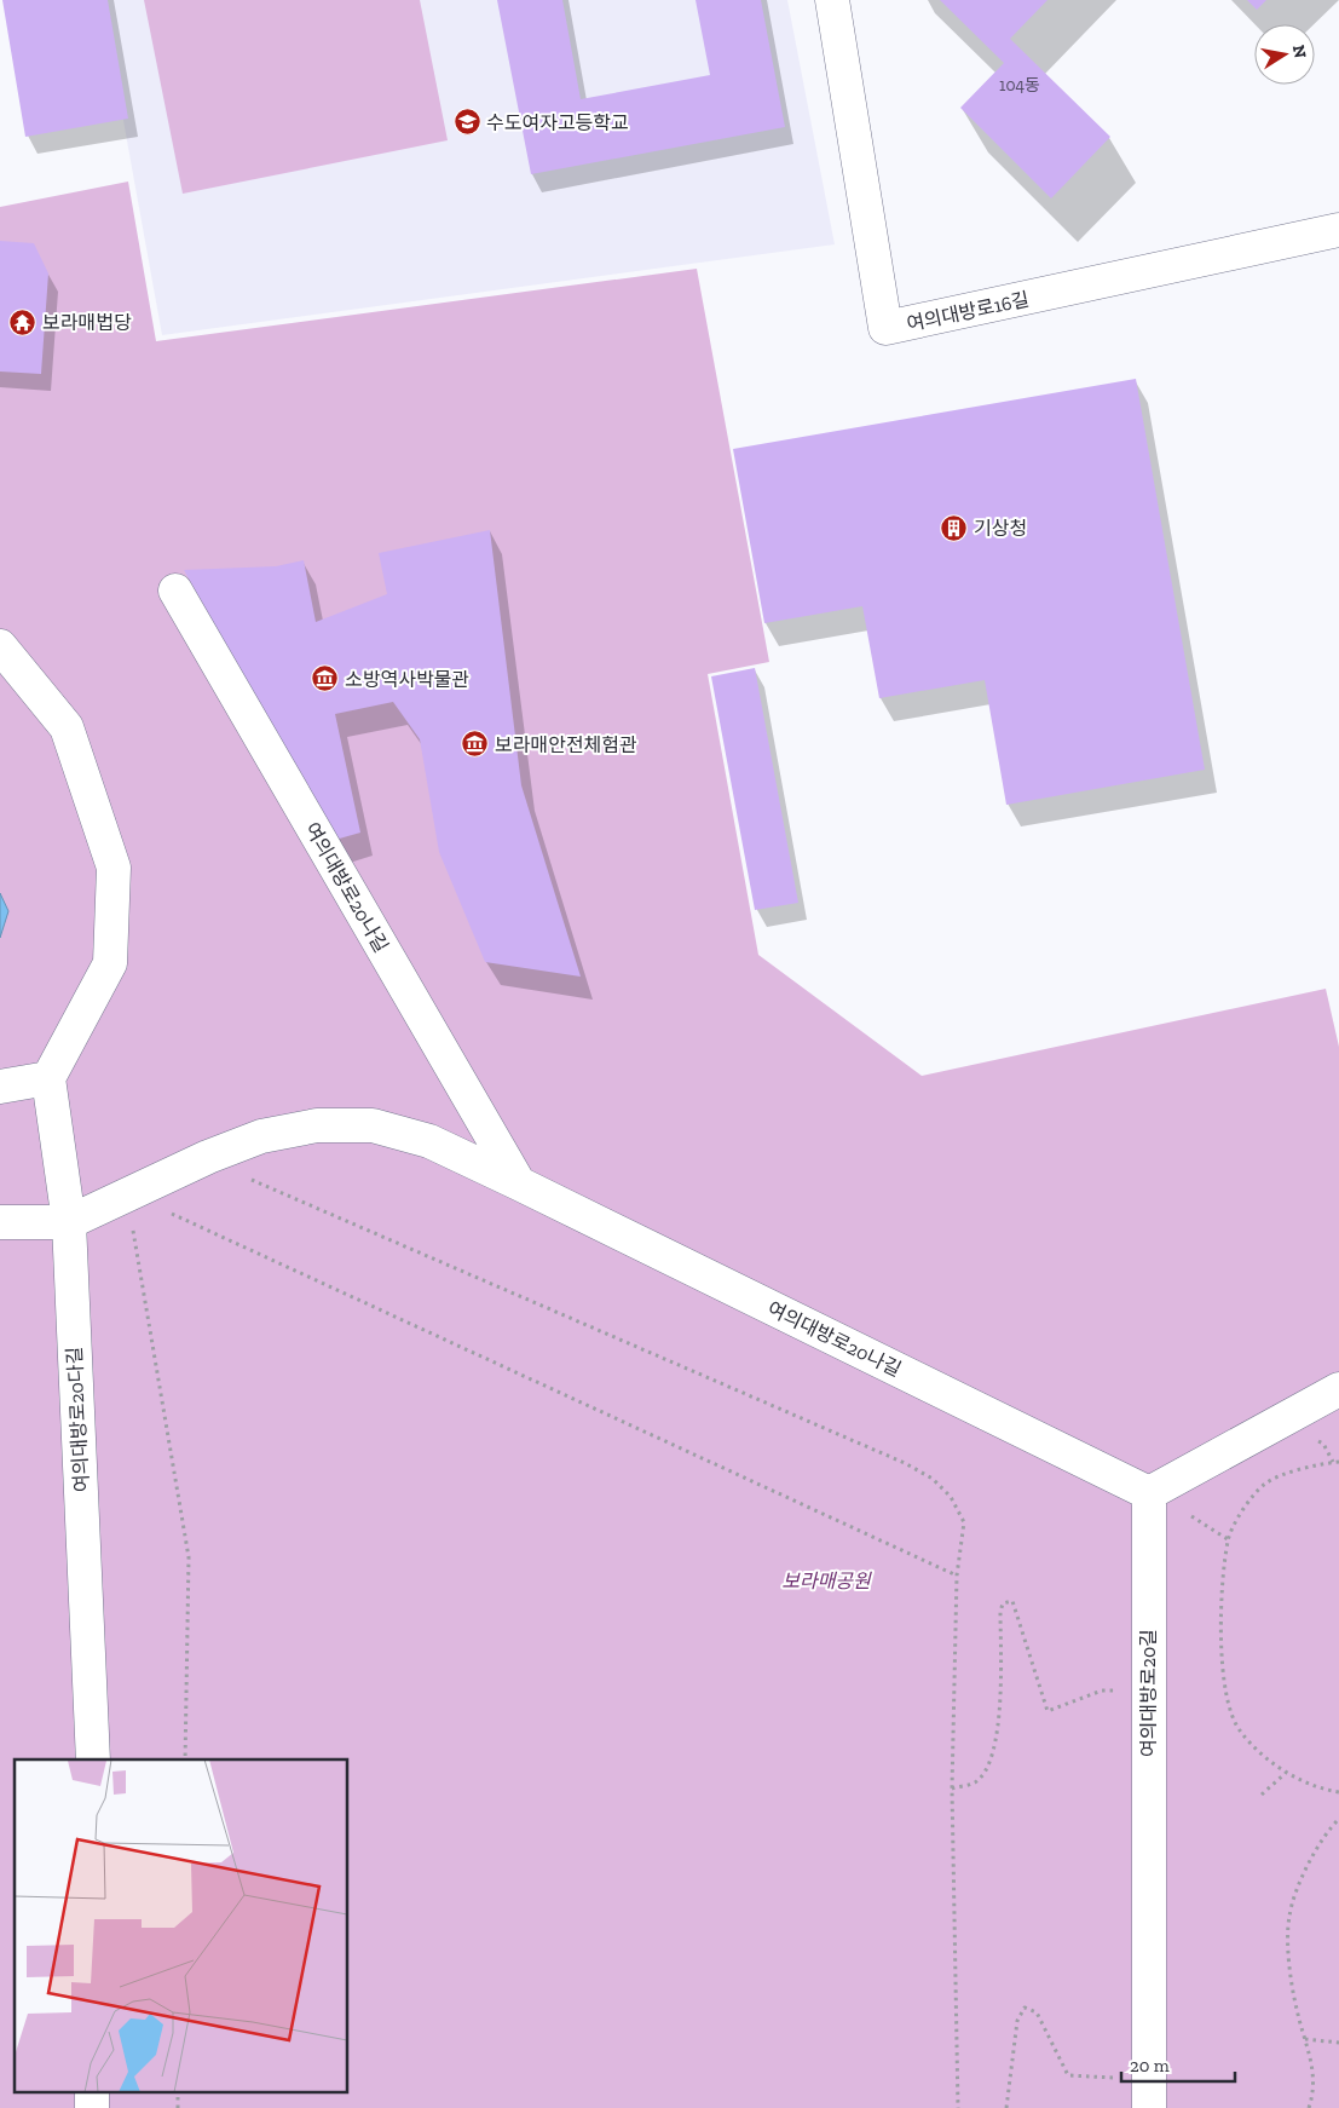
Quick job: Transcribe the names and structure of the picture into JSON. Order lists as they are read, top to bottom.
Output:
{
  "streets": {
    "street": [
      "여의대방로16길",
      "여의대방로20나길",
      "여의대방로20다길",
      "여의대방로20길"
    ]
  },
  "crossings": [
    ["여의대방로20나길", "여의대방로20다길"],
    ["여의대방로20나길", "여의대방로20길"]
  ],
  "parks": ["보라매공원"],
  "places": {
    "school or university": ["수도여자고등학교"],
    "temple": ["보라매법당"],
    "building": ["기상청"],
    "museum": ["소방역사박물관", "보라매안전체험관"]
  },
  "house_numbers": ["104동"],
  "scale_bar": "20 m",
  "north": "right"
}
